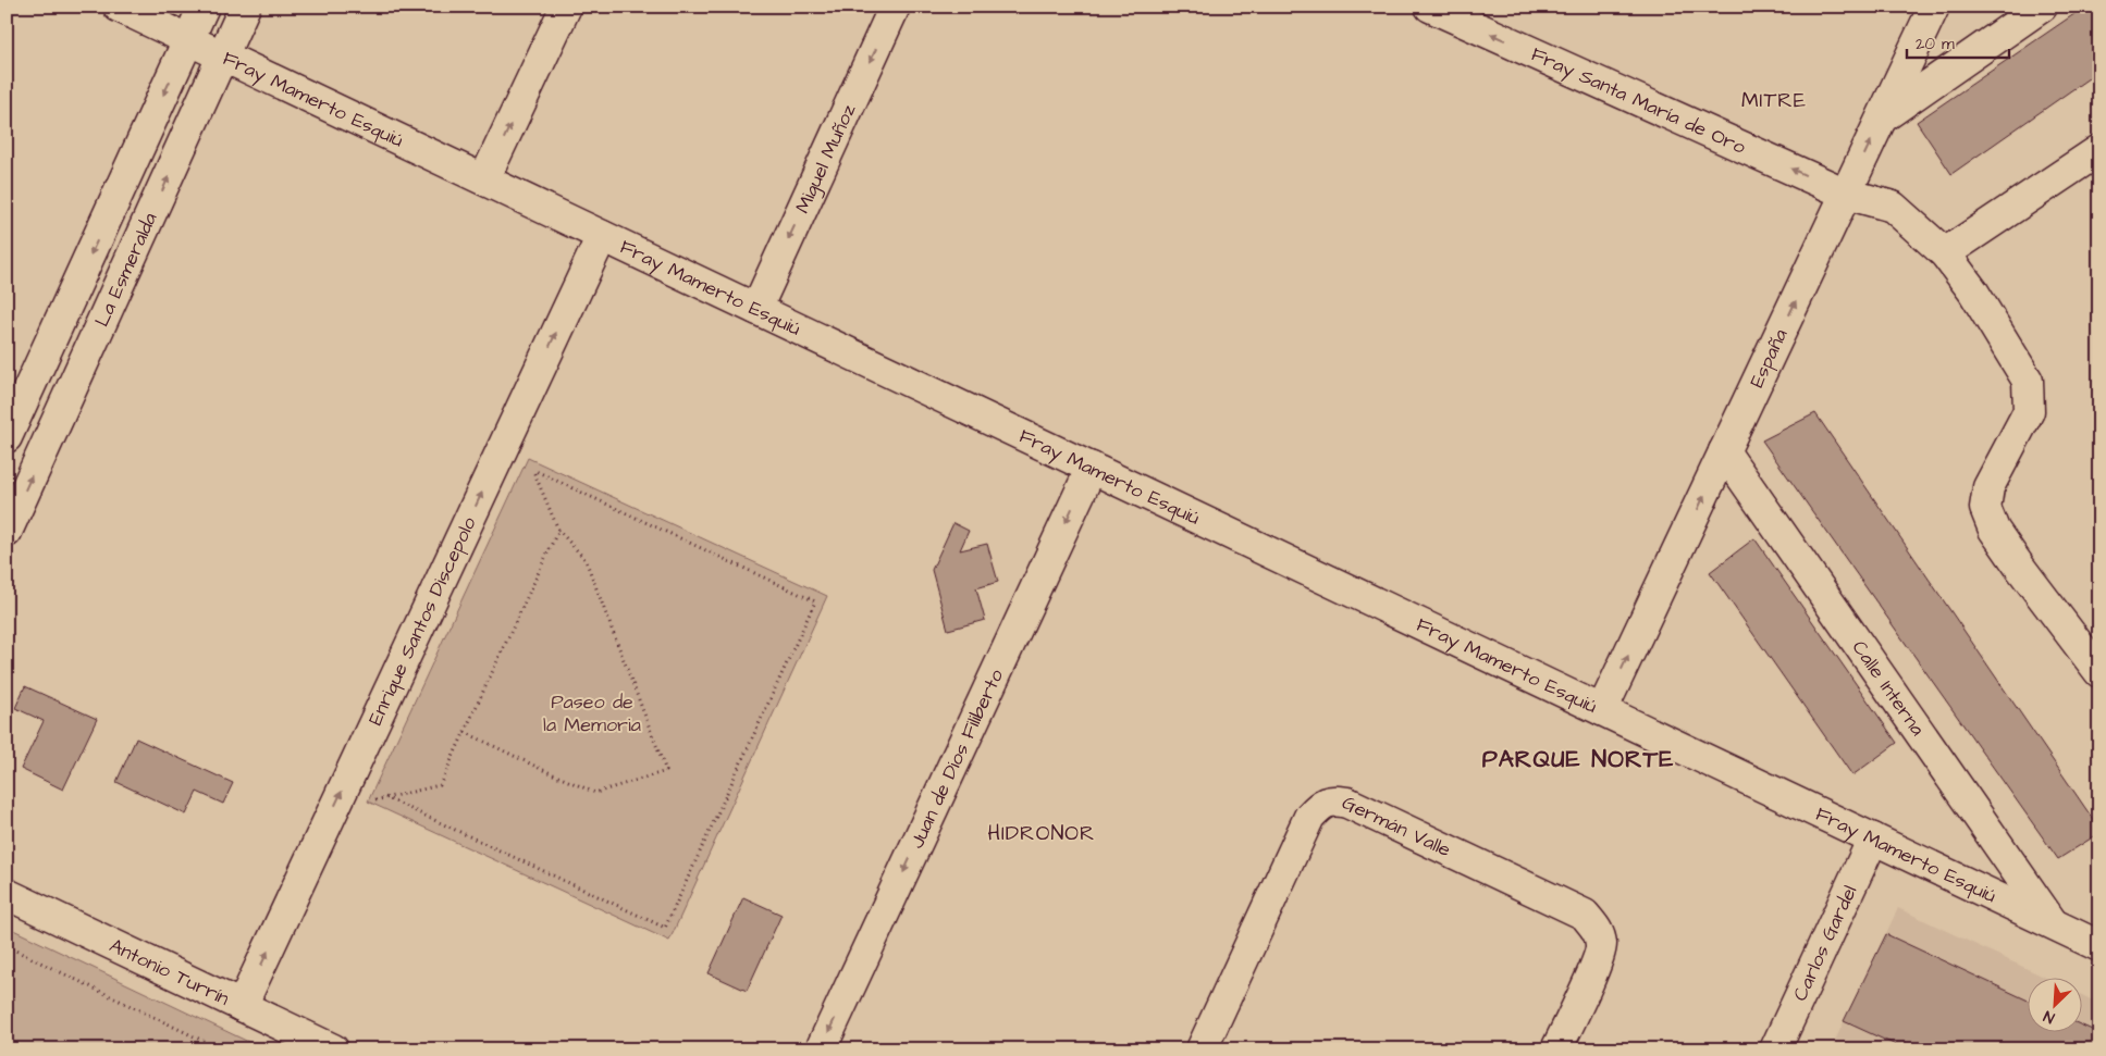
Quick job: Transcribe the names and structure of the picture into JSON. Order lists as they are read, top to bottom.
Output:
{
  "streets": {
    "street": [
      "Fray Mamerto Esquiú",
      "Fray Santa María de Oro",
      "Miguel Muñoz",
      "La Esmeralda",
      "España",
      "Enrique Santos Discepolo",
      "Calle Interna",
      "Juan de Dios Filiberto",
      "Germán Valle",
      "Carlos Gardel",
      "Antonio Turrín"
    ]
  },
  "crossings": [
    ["Fray Mamerto Esquiú", "Miguel Muñoz"],
    ["Fray Mamerto Esquiú", "La Esmeralda"],
    ["Fray Mamerto Esquiú", "España"],
    ["Fray Mamerto Esquiú", "Enrique Santos Discepolo"],
    ["Fray Mamerto Esquiú", "Calle Interna"],
    ["Fray Mamerto Esquiú", "Juan de Dios Filiberto"],
    ["Fray Mamerto Esquiú", "Carlos Gardel"],
    ["Fray Santa María de Oro", "España"],
    ["España", "Calle Interna"],
    ["Enrique Santos Discepolo", "Antonio Turrín"]
  ],
  "one_way": [
    "Fray Santa María de Oro",
    "Miguel Muñoz",
    "España",
    "Enrique Santos Discepolo",
    "Juan de Dios Filiberto"
  ],
  "districts": ["MITRE", "PARQUE NORTE", "HIDRONOR"],
  "parks": ["Paseo de la Memoria"],
  "scale_bar": "20 m",
  "north": "bottom left"
}
